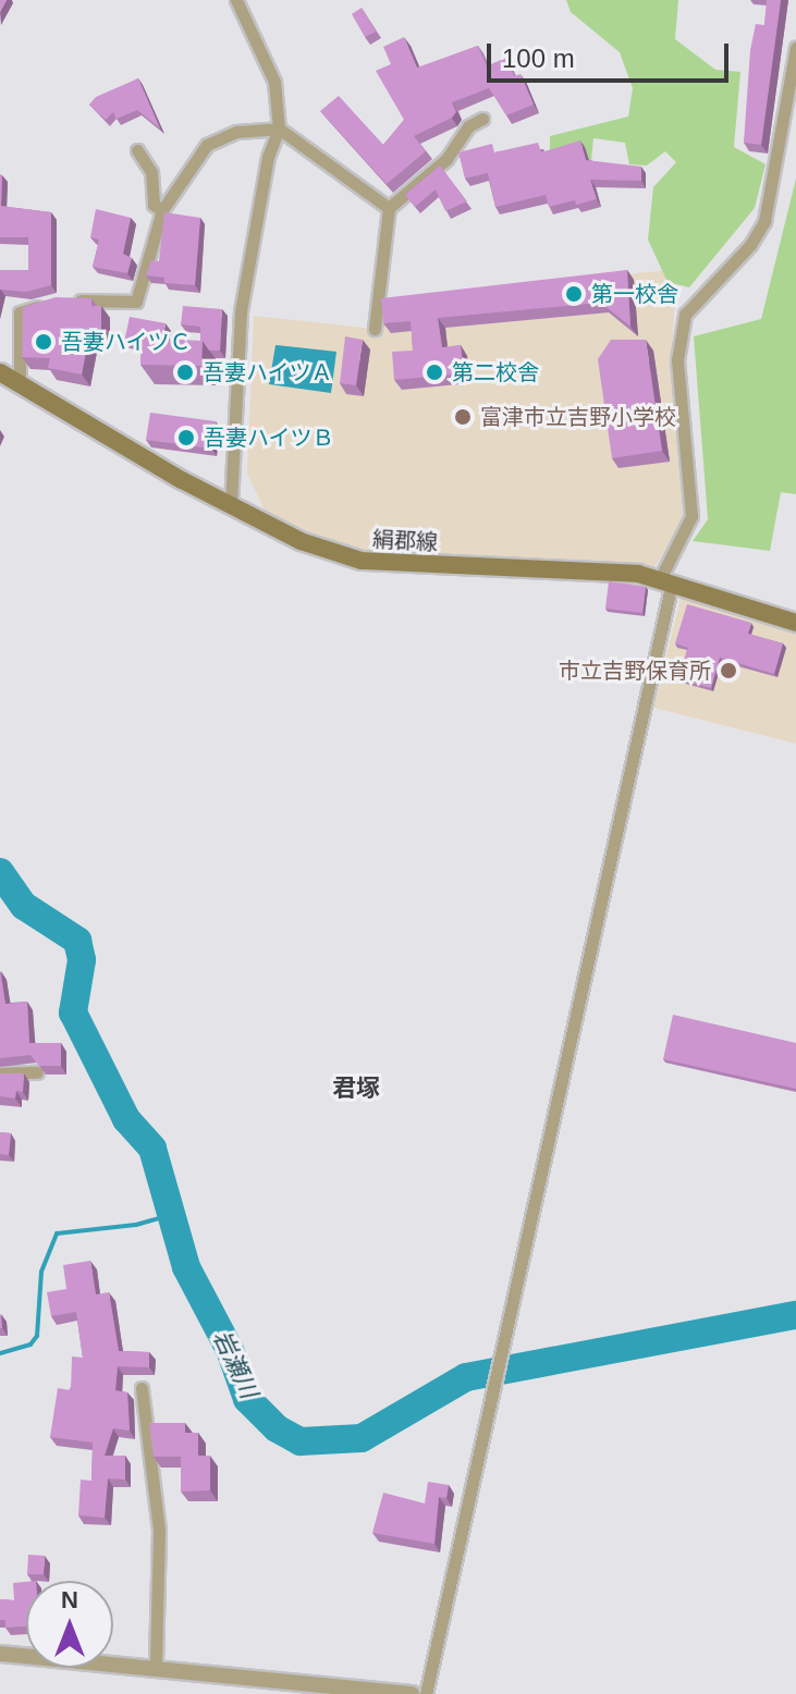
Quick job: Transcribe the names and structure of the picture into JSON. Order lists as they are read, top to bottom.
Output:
{
  "streets": {
    "main road": ["絹郡線"]
  },
  "districts": ["君塚"],
  "water": ["岩瀬川"],
  "places": [
    "第一校舎",
    "吾妻ハイツＣ",
    "吾妻ハイツＡ",
    "第二校舎",
    "富津市立吉野小学校",
    "吾妻ハイツＢ",
    "市立吉野保育所"
  ],
  "scale_bar": "100 m",
  "north": "top"
}
